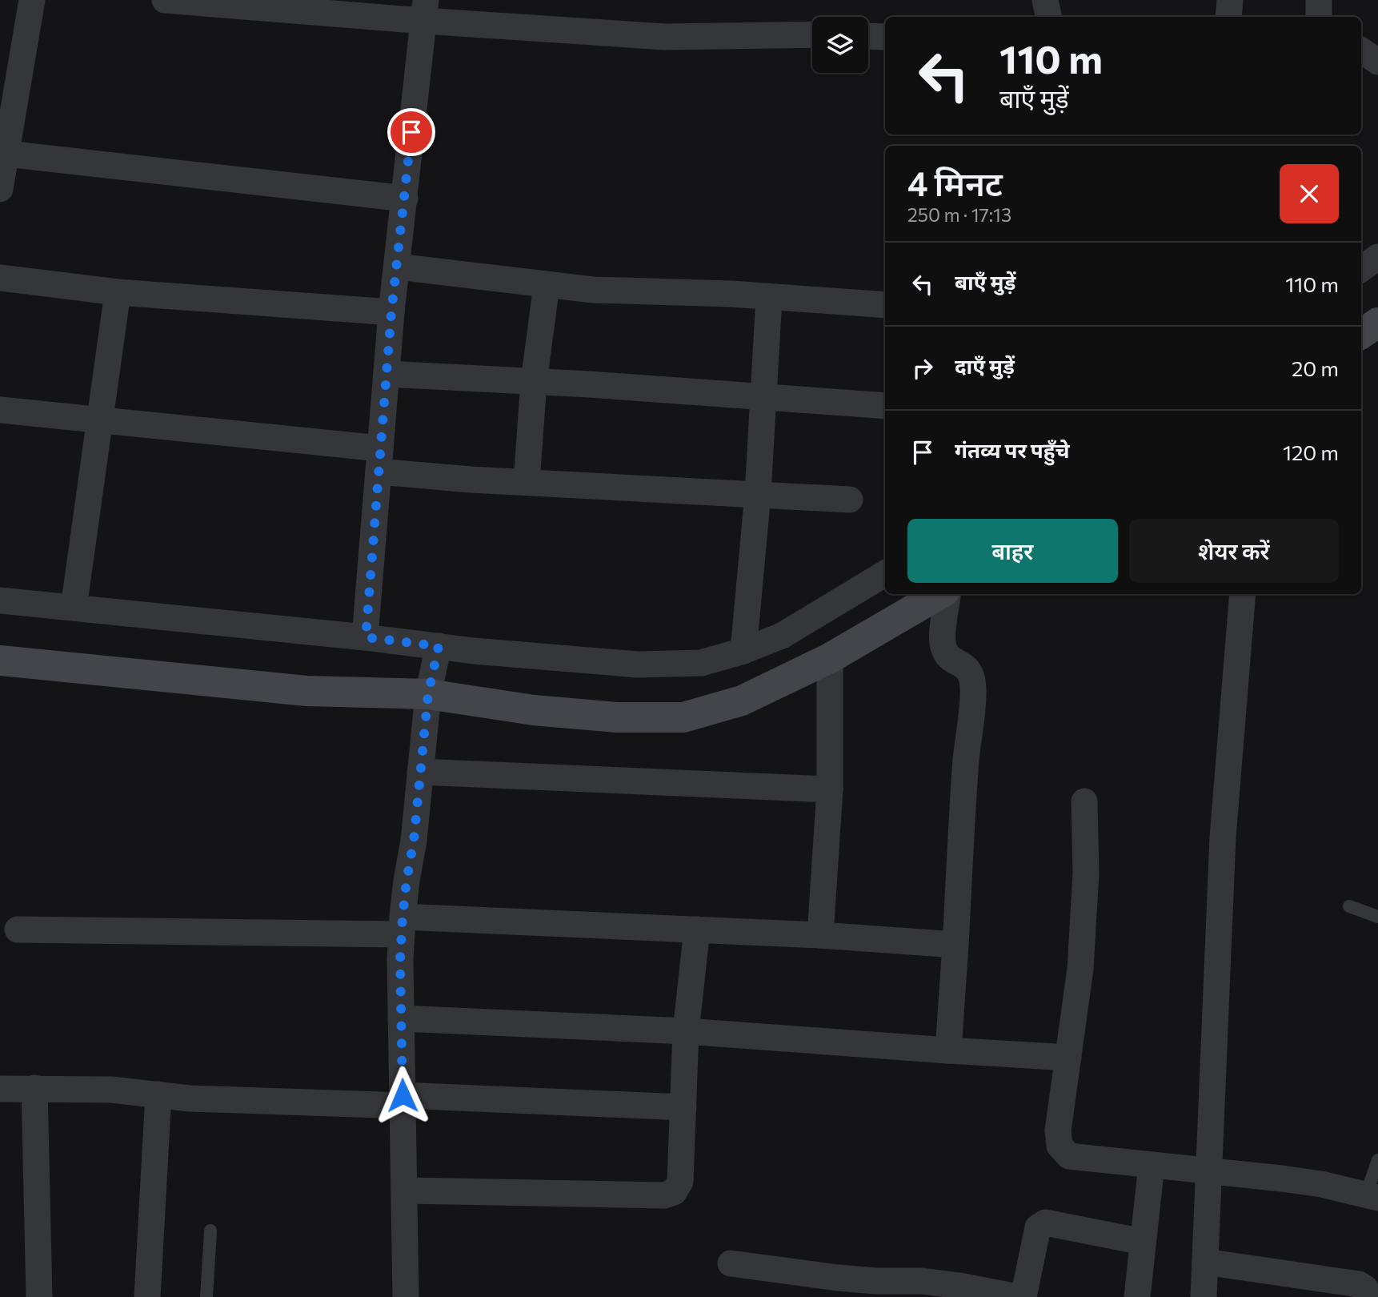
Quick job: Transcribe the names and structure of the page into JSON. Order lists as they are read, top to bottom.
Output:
{
  "page": {
    "turn": ["110 m", "बाएँ मुड़ें"],
    "heading": ["4 मिनट", "250 m · 17:13"],
    "list": [
      {
        "name": "बाएँ मुड़ें",
        "value": "110 m"
      },
      {
        "name": "दाएँ मुड़ें",
        "value": "20 m"
      },
      {
        "name": "गंतव्य पर पहुँचे",
        "value": "120 m"
      }
    ],
    "buttons": ["बाहर", "शेयर करें"]
  }
}
